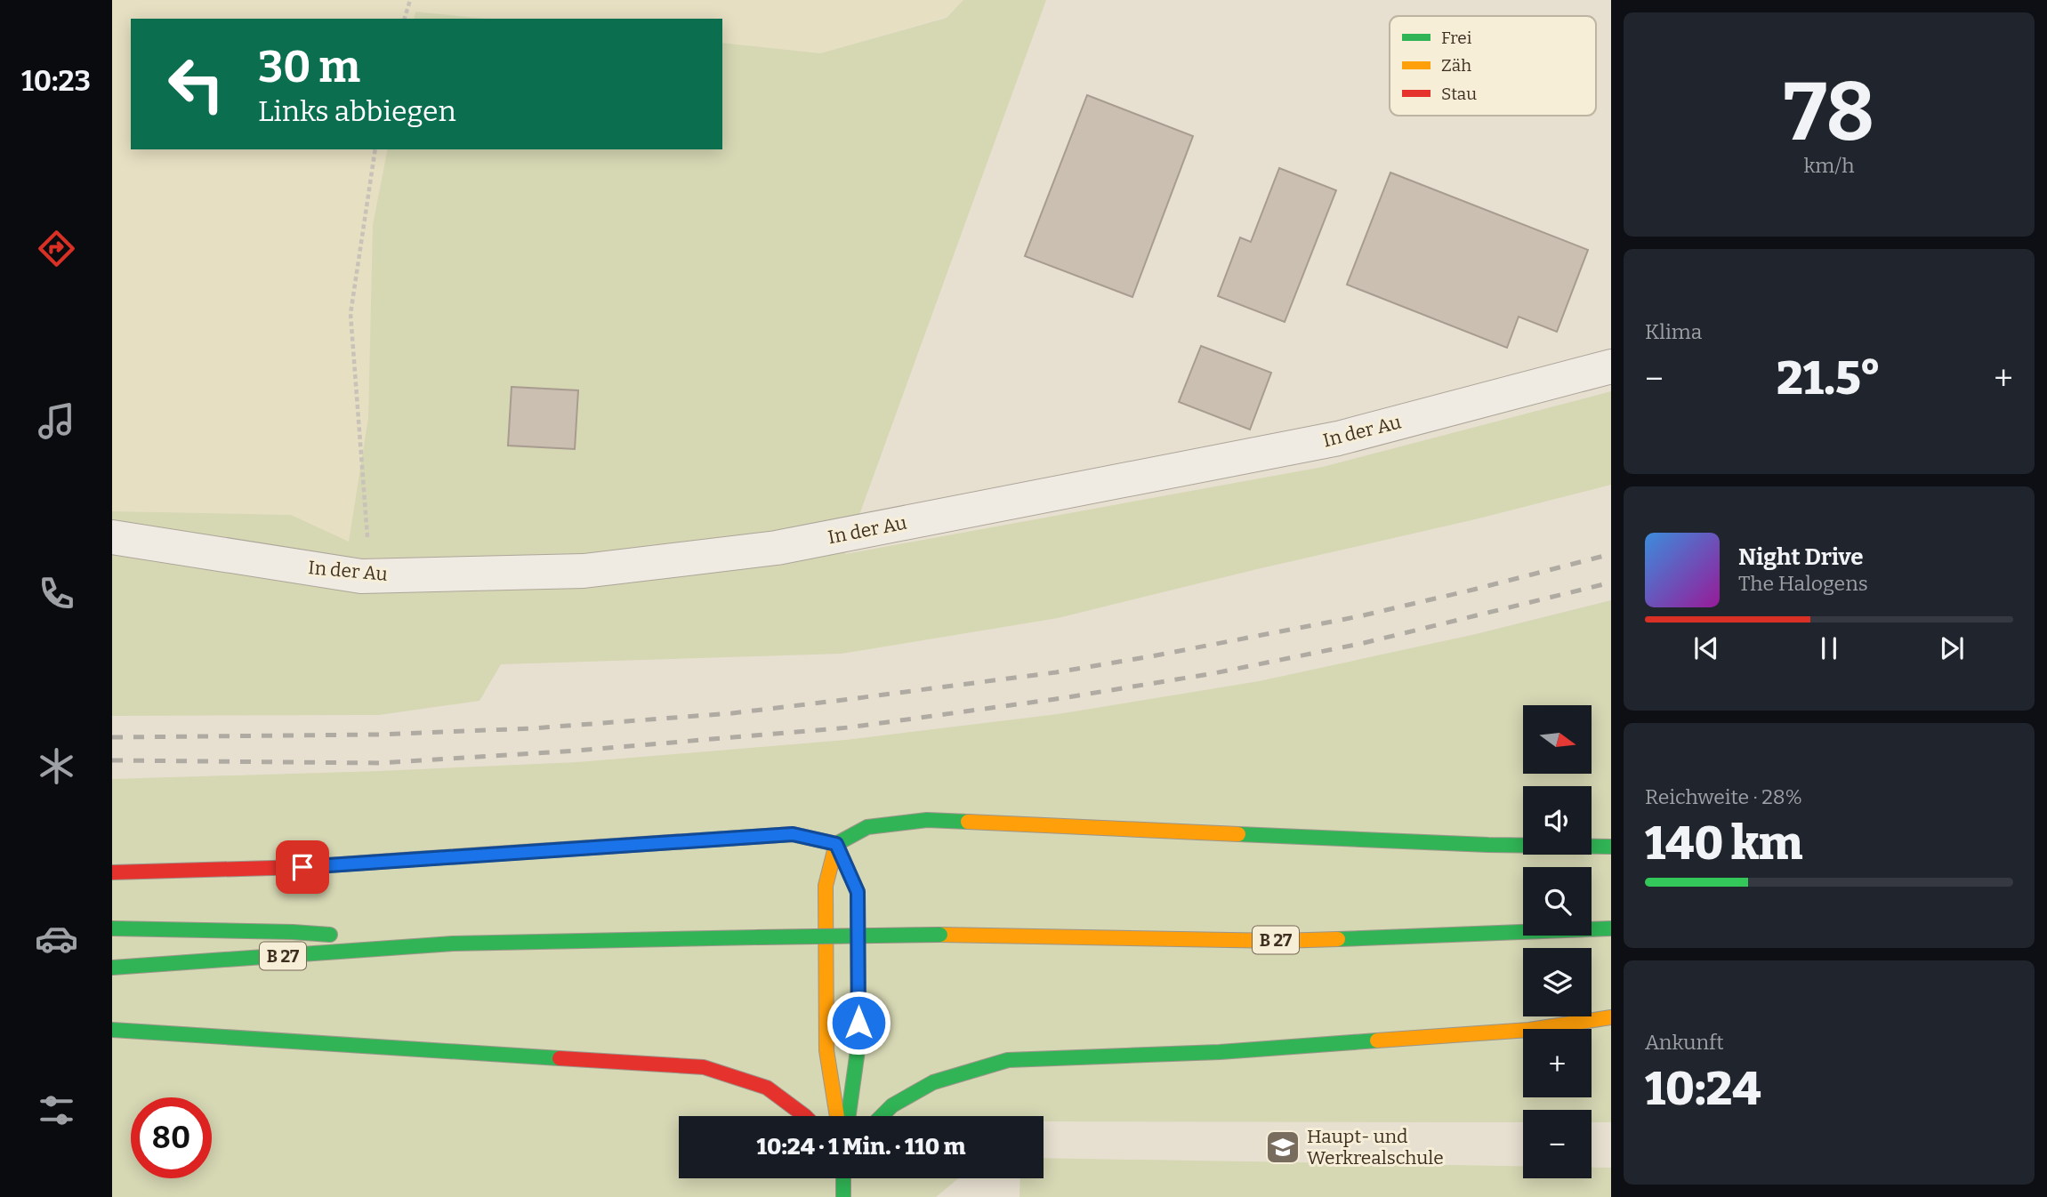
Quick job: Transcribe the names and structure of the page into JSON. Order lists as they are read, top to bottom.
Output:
{
  "streets": {
    "main road": ["B 27"],
    "street": ["In der Au"]
  },
  "places": {
    "school or university": ["Haupt- und Werkrealschule"]
  },
  "legend": ["Frei", "Zäh", "Stau"],
  "north": "right",
  "page": {
    "tabs": "10:23",
    "tile": [
      ["78", "km/h"],
      "Klima",
      ["Reichweite · 28%", "140 km"],
      ["Ankunft", "10:24"]
    ],
    "turn": ["30 m", "Links abbiegen"],
    "heat": ["−", "21.5°", "+"],
    "song": ["Night Drive", "The Halogens"],
    "map_buttons": ["+", "−"],
    "limit": "80",
    "trip": "10:24 · 1 Min. · 110 m"
  }
}
